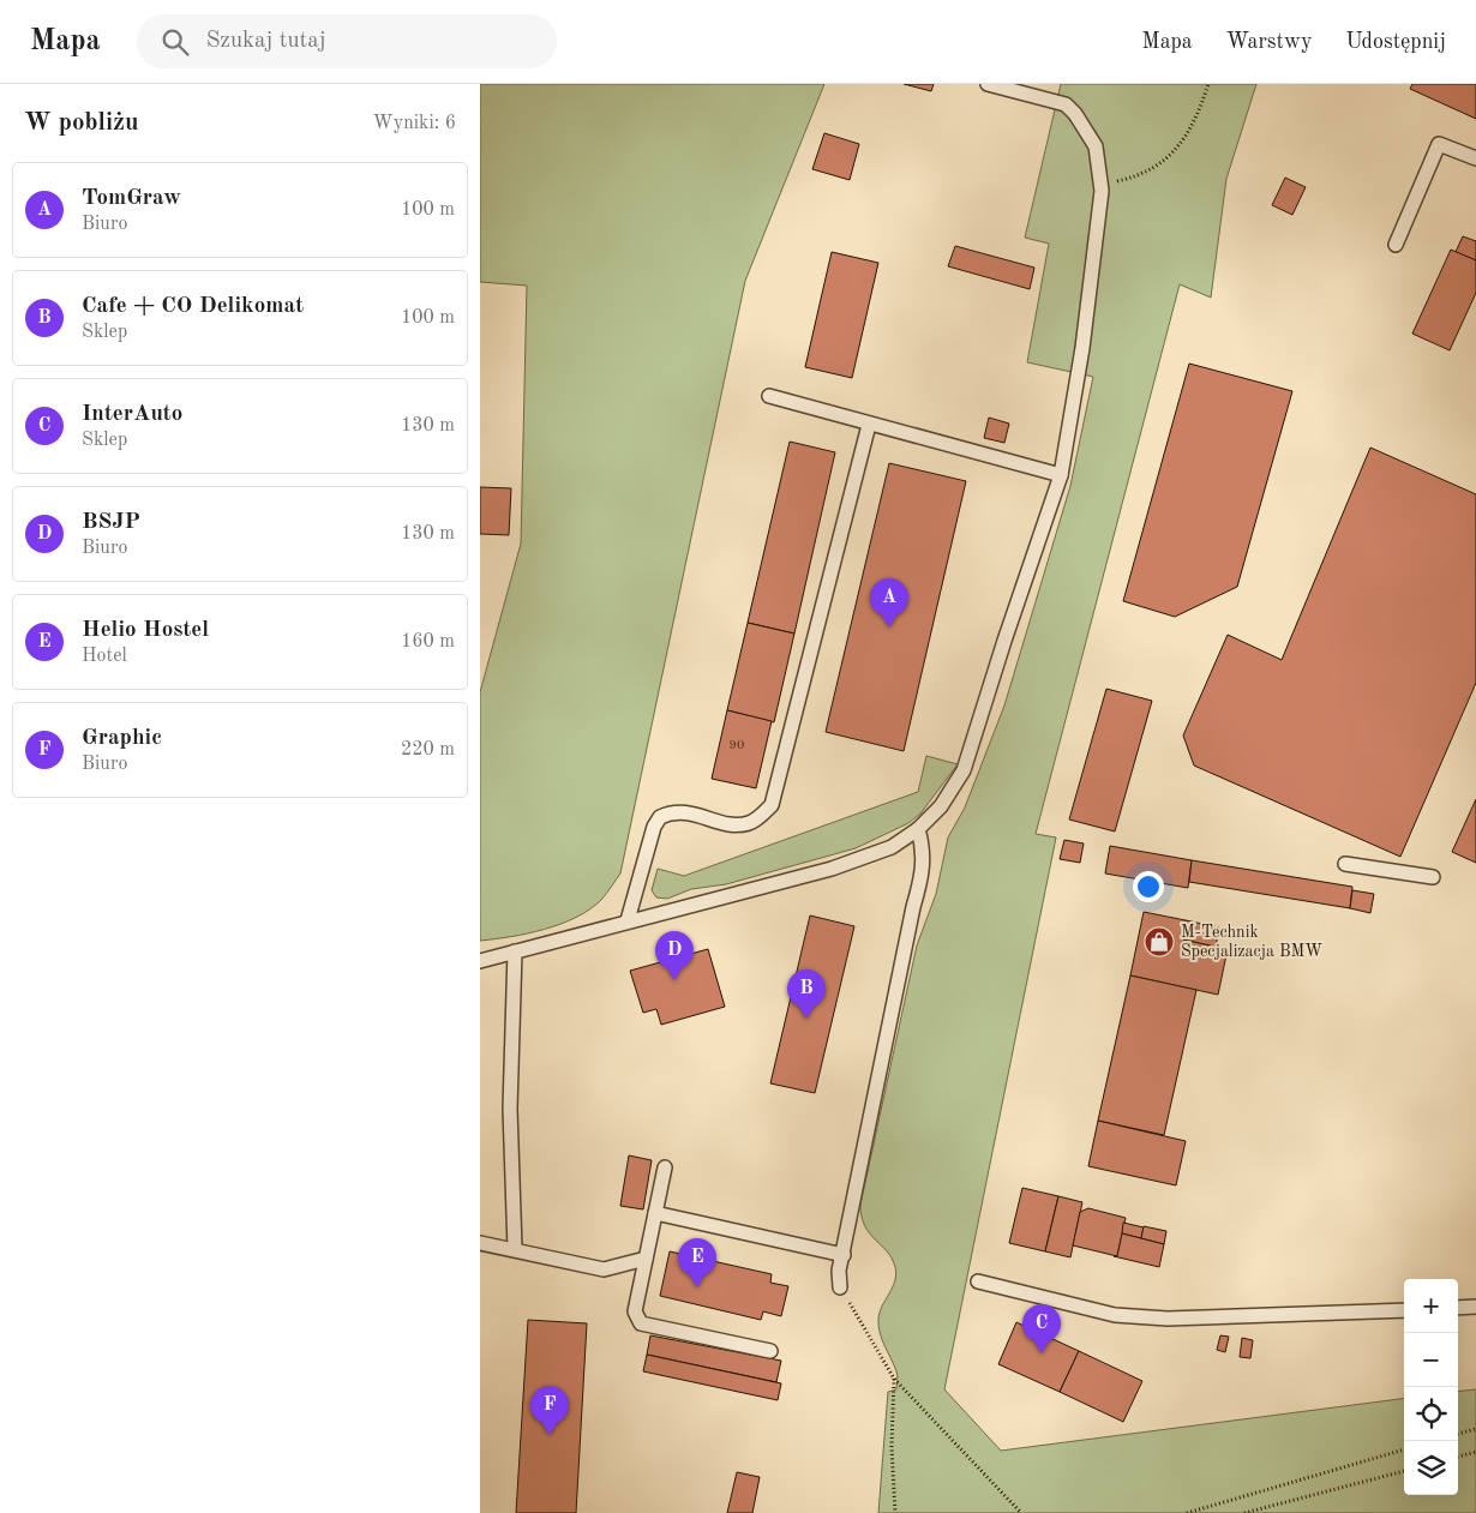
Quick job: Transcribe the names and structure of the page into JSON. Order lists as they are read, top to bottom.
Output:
{
  "places": {
    "shop": ["M-Technik Specjalizacja BMW"]
  },
  "house_numbers": ["90"],
  "page": {
    "header": "Mapa",
    "search": "Szukaj tutaj",
    "nav": ["Mapa", "Warstwy", "Udostępnij"],
    "heading": ["W pobliżu", "Wyniki: 6"],
    "list": [
      {
        "mark": "A",
        "name": "TomGraw",
        "note": "Biuro",
        "value": "100 m"
      },
      {
        "mark": "B",
        "name": "Cafe + CO Delikomat",
        "note": "Sklep",
        "value": "100 m"
      },
      {
        "mark": "C",
        "name": "InterAuto",
        "note": "Sklep",
        "value": "130 m"
      },
      {
        "mark": "D",
        "name": "BSJP",
        "note": "Biuro",
        "value": "130 m"
      },
      {
        "mark": "E",
        "name": "Helio Hostel",
        "note": "Hotel",
        "value": "160 m"
      },
      {
        "mark": "F",
        "name": "Graphic",
        "note": "Biuro",
        "value": "220 m"
      }
    ],
    "pins": [
      "A",
      "D",
      "B",
      "E",
      "C",
      "F"
    ],
    "map_buttons": ["+", "−"]
  }
}
